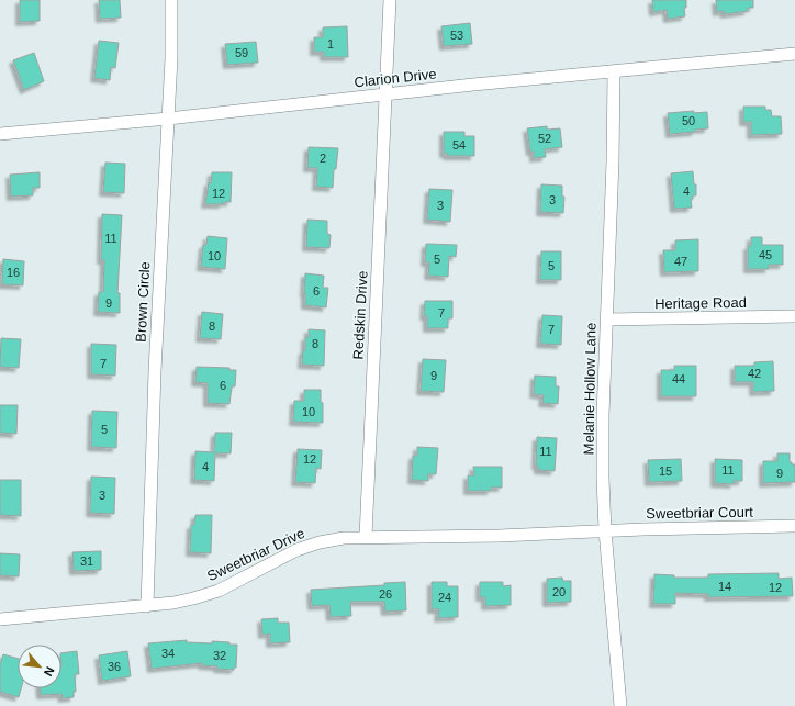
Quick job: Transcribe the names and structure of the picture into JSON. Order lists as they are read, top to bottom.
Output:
{
  "streets": {
    "street": [
      "Clarion Drive",
      "Brown Circle",
      "Heritage Road",
      "Redskin Drive",
      "Melanie Hollow Lane",
      "Sweetbriar Court",
      "Sweetbriar Drive"
    ]
  },
  "crossings": [
    ["Clarion Drive", "Brown Circle"],
    ["Clarion Drive", "Redskin Drive"],
    ["Clarion Drive", "Melanie Hollow Lane"],
    ["Brown Circle", "Sweetbriar Drive"],
    ["Heritage Road", "Melanie Hollow Lane"],
    ["Redskin Drive", "Sweetbriar Drive"],
    ["Melanie Hollow Lane", "Sweetbriar Court"],
    ["Melanie Hollow Lane", "Sweetbriar Drive"],
    ["Sweetbriar Court", "Sweetbriar Drive"]
  ],
  "house_numbers": [
    "53",
    "1",
    "59",
    "50",
    "52",
    "54",
    "2",
    "4",
    "12",
    "3",
    "3",
    "11",
    "45",
    "10",
    "5",
    "47",
    "5",
    "16",
    "6",
    "9",
    "7",
    "8",
    "7",
    "8",
    "7",
    "42",
    "9",
    "44",
    "6",
    "10",
    "5",
    "11",
    "12",
    "4",
    "11",
    "15",
    "9",
    "3",
    "31",
    "14",
    "12",
    "20",
    "26",
    "24",
    "34",
    "32",
    "36"
  ],
  "north": "bottom right"
}
